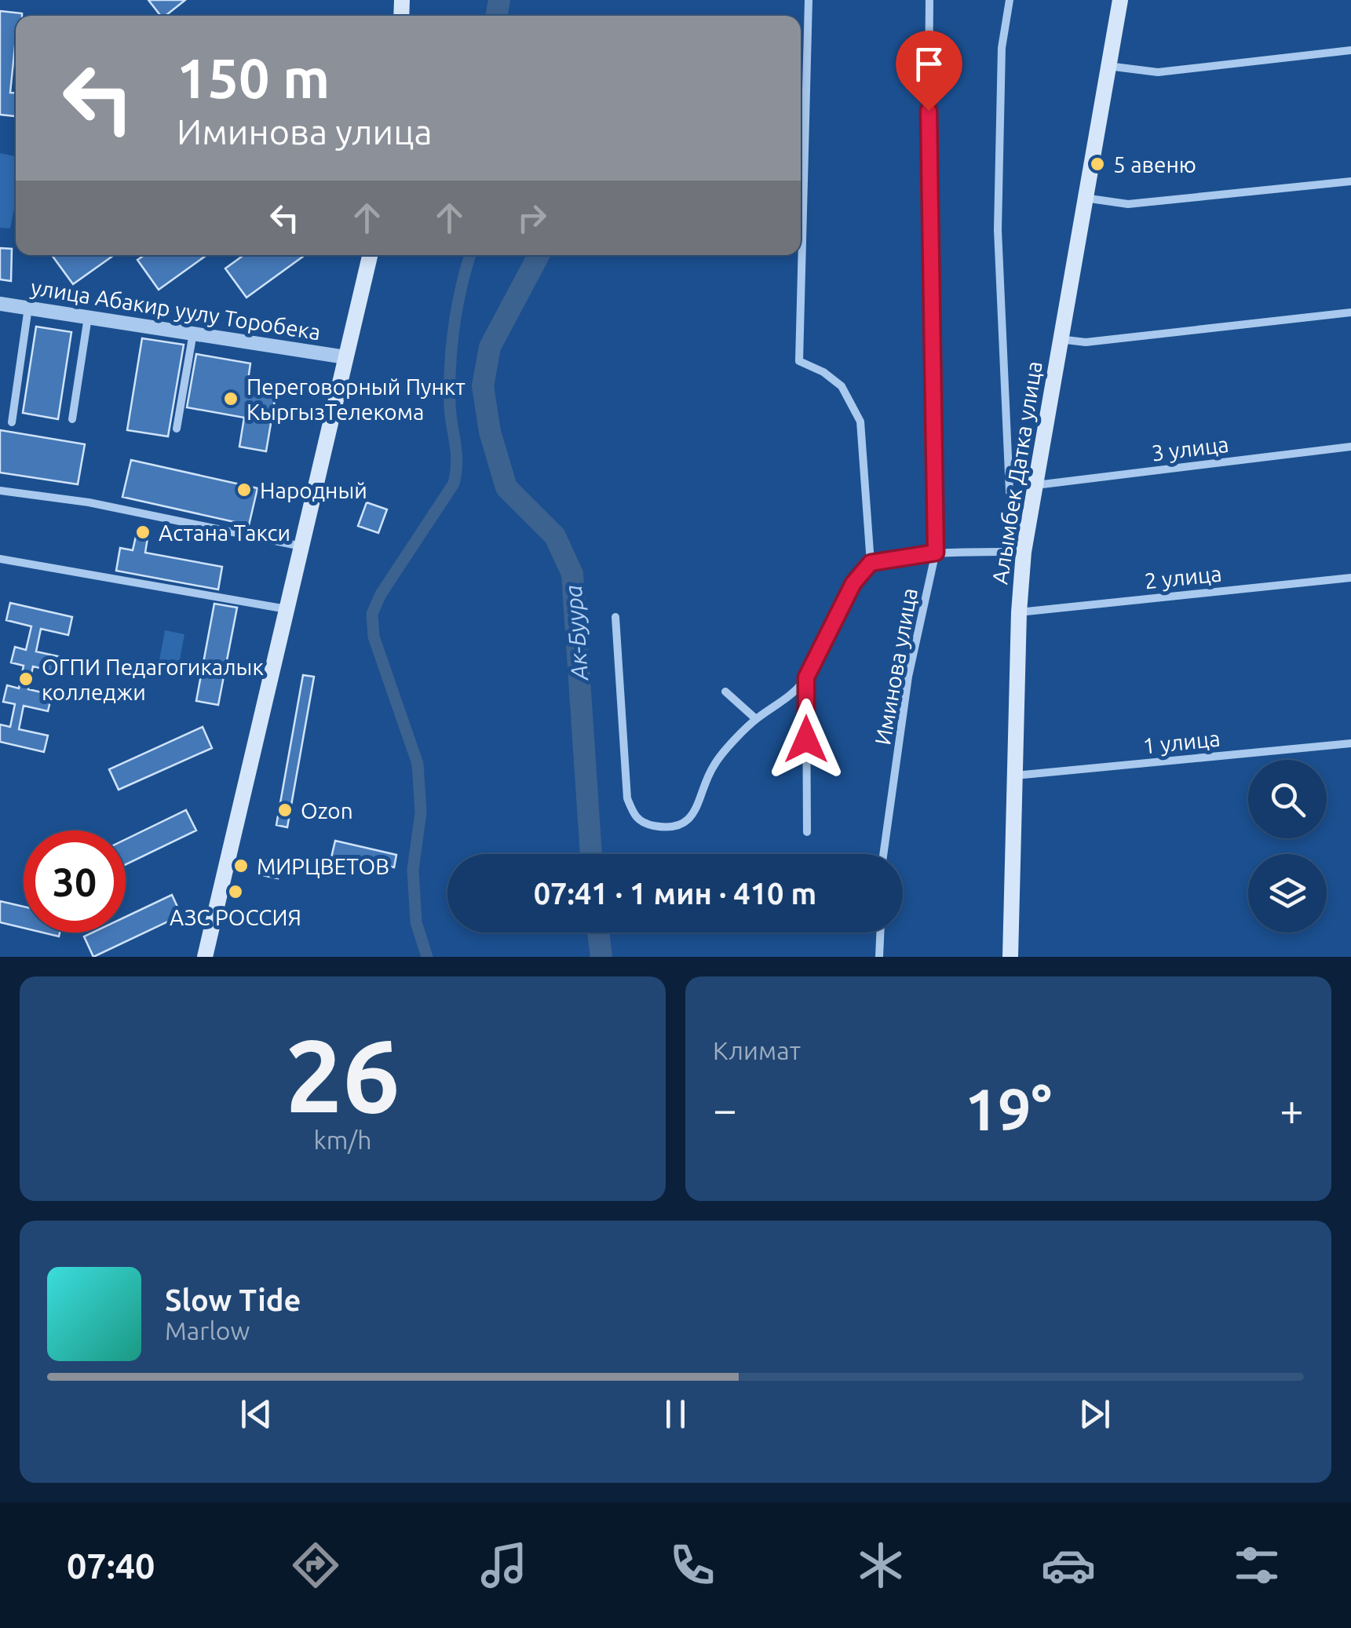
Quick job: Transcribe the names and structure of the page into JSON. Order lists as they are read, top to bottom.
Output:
{
  "streets": {
    "main road": ["Алымбек Датка улица"],
    "street": [
      "улица Абакир уулу Торобека",
      "3 улица",
      "2 улица",
      "Иминова улица",
      "1 улица"
    ]
  },
  "crossings": [
    ["3 улица", "Алымбек Датка улица"],
    ["Алымбек Датка улица", "2 улица"],
    ["Алымбек Датка улица", "1 улица"]
  ],
  "water": ["Ак-Буура"],
  "places": [
    "5 авеню",
    "Переговорный Пункт КыргызТелекома",
    "Народный",
    "Астана Такси",
    "ОГПИ Педагогикалык колледжи",
    "Ozon",
    "МИРЦВЕТОВ",
    "АЗС РОССИЯ"
  ],
  "page": {
    "turn": ["150 m", "Иминова улица"],
    "limit": "30",
    "trip": "07:41 · 1 мин · 410 m",
    "tile": [
      ["26", "km/h"],
      "Климат"
    ],
    "heat": ["−", "19°", "+"],
    "song": ["Slow Tide", "Marlow"],
    "tabs": "07:40"
  }
}
